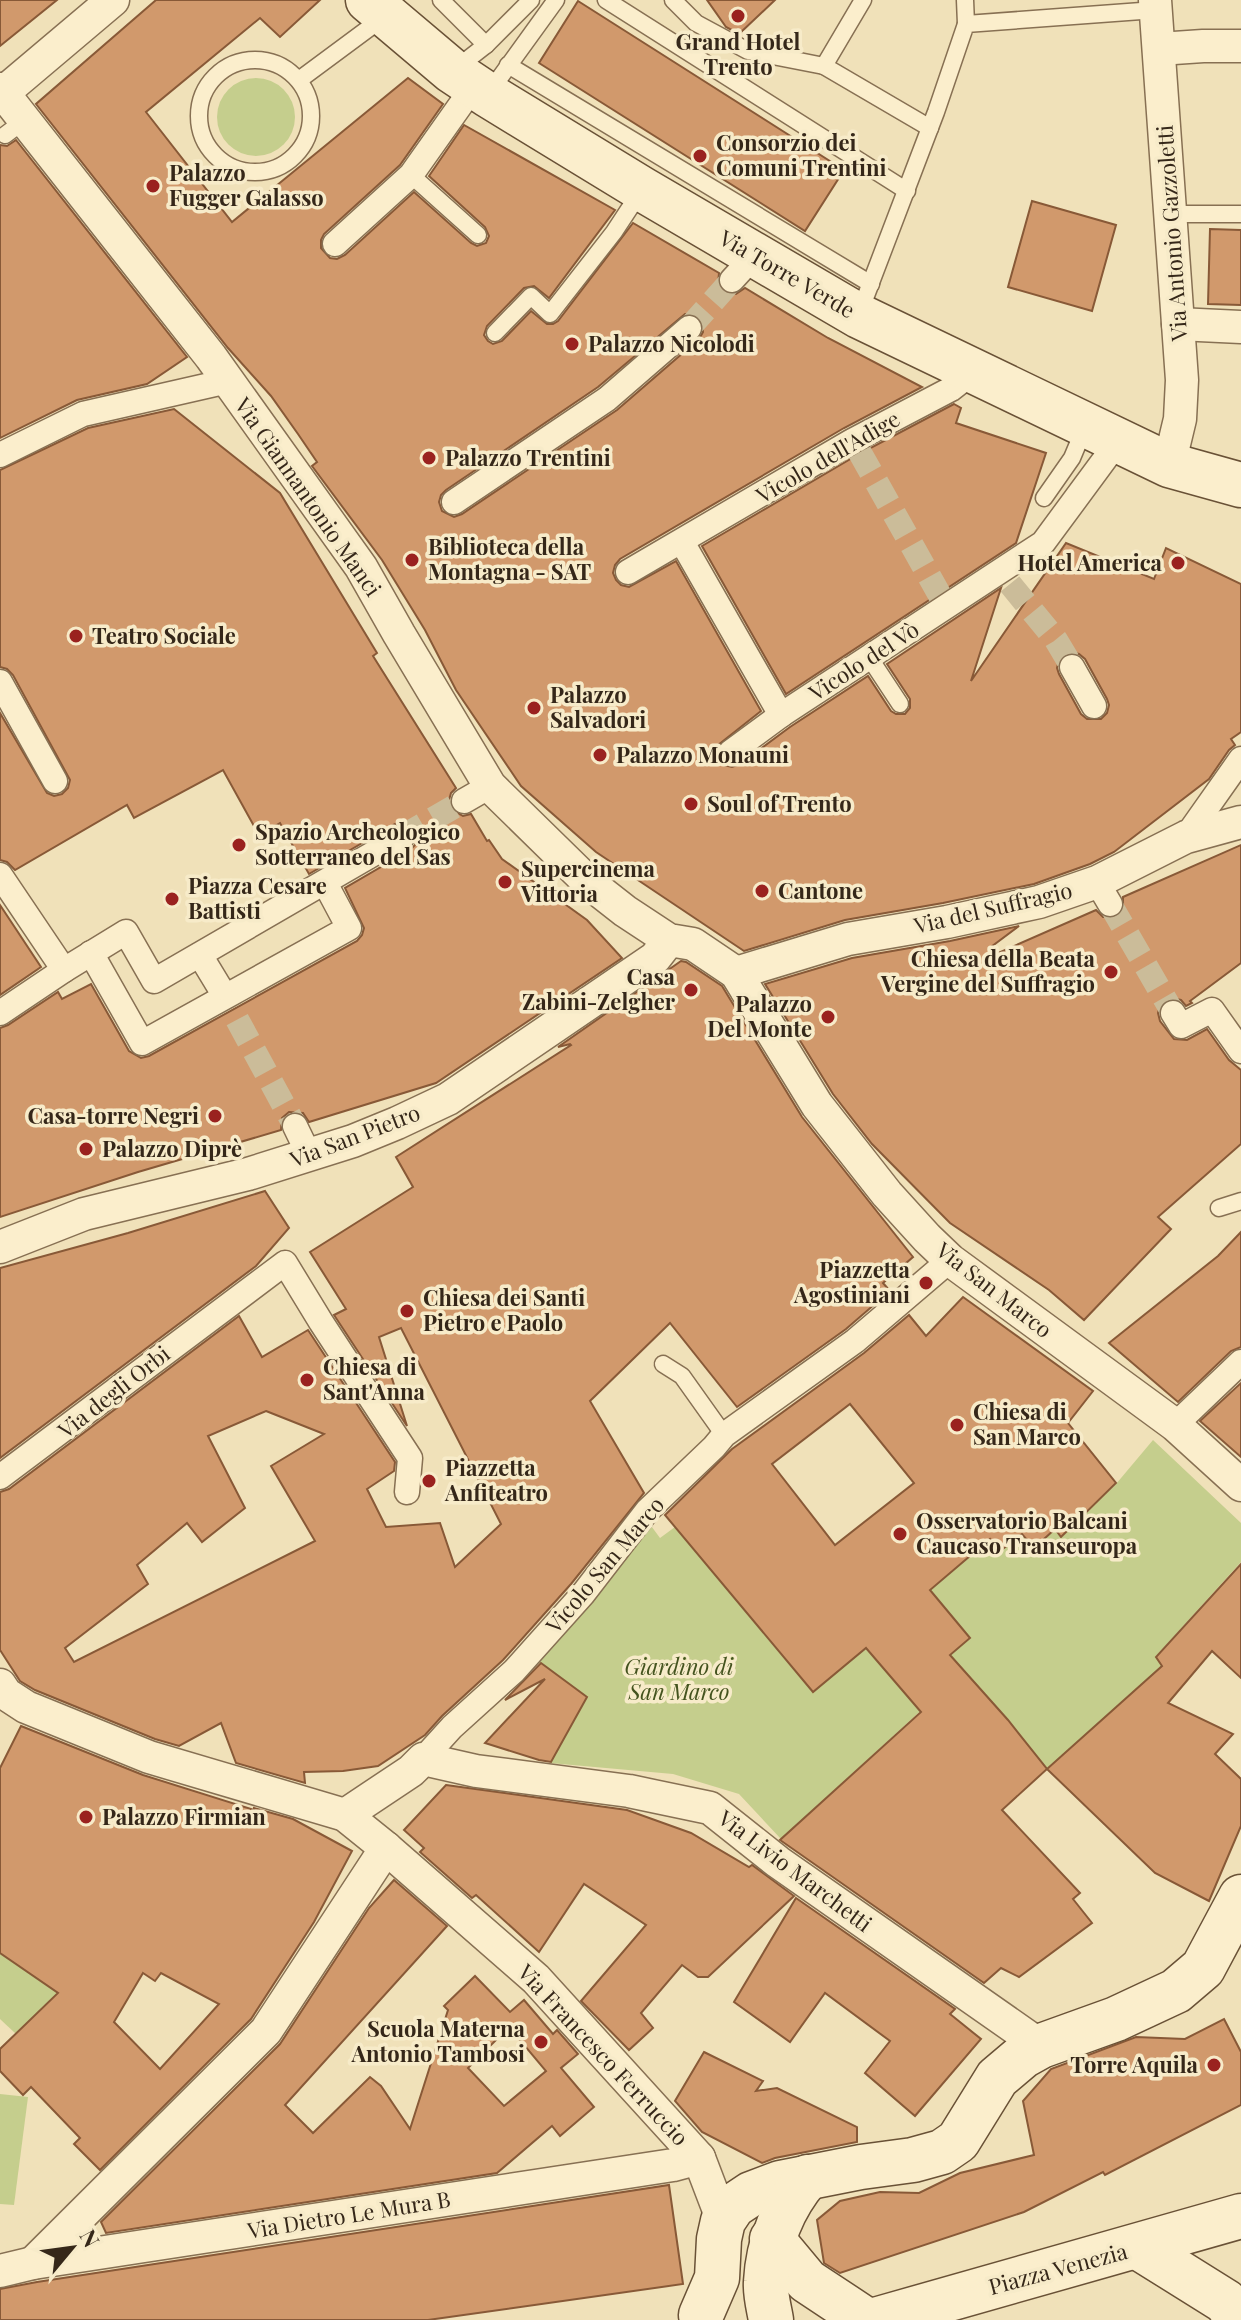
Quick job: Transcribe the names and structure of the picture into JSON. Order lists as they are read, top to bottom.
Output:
{
  "streets": {
    "main road": ["Via Torre Verde", "Piazza Venezia"],
    "street": [
      "Via Antonio Gazzoletti",
      "Vicolo dell'Adige",
      "Via Giannantonio Manci",
      "Vicolo del Vò",
      "Via del Suffragio",
      "Via San Pietro",
      "Via San Marco",
      "Via degli Orbi",
      "Vicolo San Marco",
      "Via Livio Marchetti",
      "Via Francesco Ferruccio",
      "Via Dietro Le Mura B"
    ]
  },
  "crossings": [
    ["Via Antonio Gazzoletti", "Via Torre Verde"],
    ["Via Torre Verde", "Vicolo dell'Adige"],
    ["Via Torre Verde", "Vicolo del Vò"],
    ["Via Giannantonio Manci", "Via del Suffragio"],
    ["Via Giannantonio Manci", "Via San Pietro"],
    ["Via Giannantonio Manci", "Via San Marco"],
    ["Via del Suffragio", "Via San Marco"],
    ["Via San Marco", "Vicolo San Marco"],
    ["Vicolo San Marco", "Via Livio Marchetti"],
    ["Via Francesco Ferruccio", "Via Dietro Le Mura B"]
  ],
  "parks": ["Giardino di San Marco"],
  "places": [
    "Grand Hotel Trento",
    "Consorzio dei Comuni Trentini",
    "Palazzo Fugger Galasso",
    "Palazzo Nicolodi",
    "Palazzo Trentini",
    "Biblioteca della Montagna - SAT",
    "Hotel America",
    "Teatro Sociale",
    "Palazzo Salvadori",
    "Palazzo Monauni",
    "Soul of Trento",
    "Spazio Archeologico Sotterraneo del Sas",
    "Supercinema Vittoria",
    "Cantone",
    "Piazza Cesare Battisti",
    "Chiesa della Beata Vergine del Suffragio",
    "Casa Zabini-Zelgher",
    "Palazzo Del Monte",
    "Casa-torre Negri",
    "Palazzo Diprè",
    "Piazzetta Agostiniani",
    "Chiesa dei Santi Pietro e Paolo",
    "Chiesa di Sant'Anna",
    "Chiesa di San Marco",
    "Piazzetta Anfiteatro",
    "Osservatorio Balcani Caucaso Transeuropa",
    "Palazzo Firmian",
    "Scuola Materna Antonio Tambosi",
    "Torre Aquila"
  ],
  "north": "top right"
}
